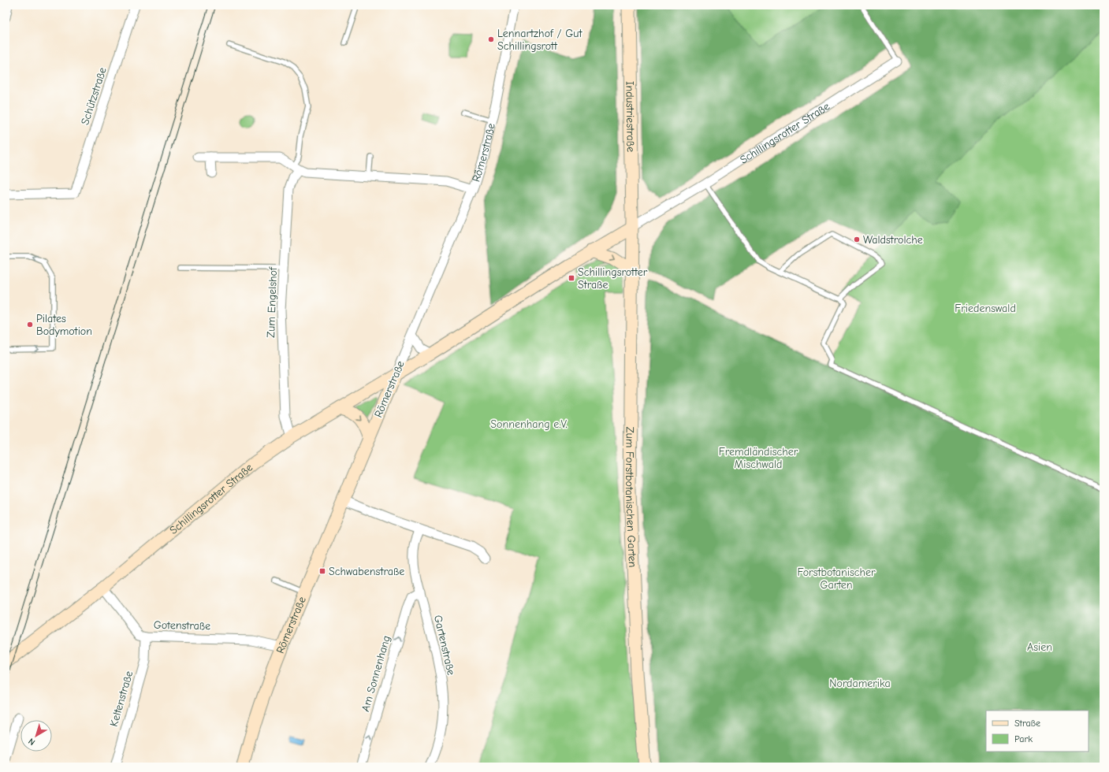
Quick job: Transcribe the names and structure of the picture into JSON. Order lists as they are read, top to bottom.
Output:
{
  "streets": {
    "street": [
      "Schützstraße",
      "Industriestraße",
      "Schillingsrotter Straße",
      "Römerstraße",
      "Zum Engelshof",
      "Zum Forstbotanischen Garten",
      "Gotenstraße",
      "Gartenstraße",
      "Am Sonnenhang",
      "Keltenstraße"
    ]
  },
  "crossings": [
    ["Industriestraße", "Schillingsrotter Straße"],
    ["Industriestraße", "Zum Forstbotanischen Garten"],
    ["Schillingsrotter Straße", "Römerstraße"],
    ["Schillingsrotter Straße", "Zum Engelshof"],
    ["Schillingsrotter Straße", "Zum Forstbotanischen Garten"],
    ["Schillingsrotter Straße", "Gotenstraße"],
    ["Römerstraße", "Gotenstraße"],
    ["Gotenstraße", "Keltenstraße"],
    ["Gartenstraße", "Am Sonnenhang"]
  ],
  "one_way": ["Am Sonnenhang"],
  "parks": [
    "Friedenswald",
    "Sonnenhang e.V.",
    "Fremdländischer Mischwald",
    "Forstbotanischer Garten",
    "Asien",
    "Nordamerika"
  ],
  "places": {
    "other": ["Lennartzhof / Gut Schillingsrott", "Waldstrolche", "Pilates Bodymotion"],
    "transit": ["Schillingsrotter Straße", "Schwabenstraße"]
  },
  "legend": ["Straße", "Park"],
  "north": "bottom left"
}
